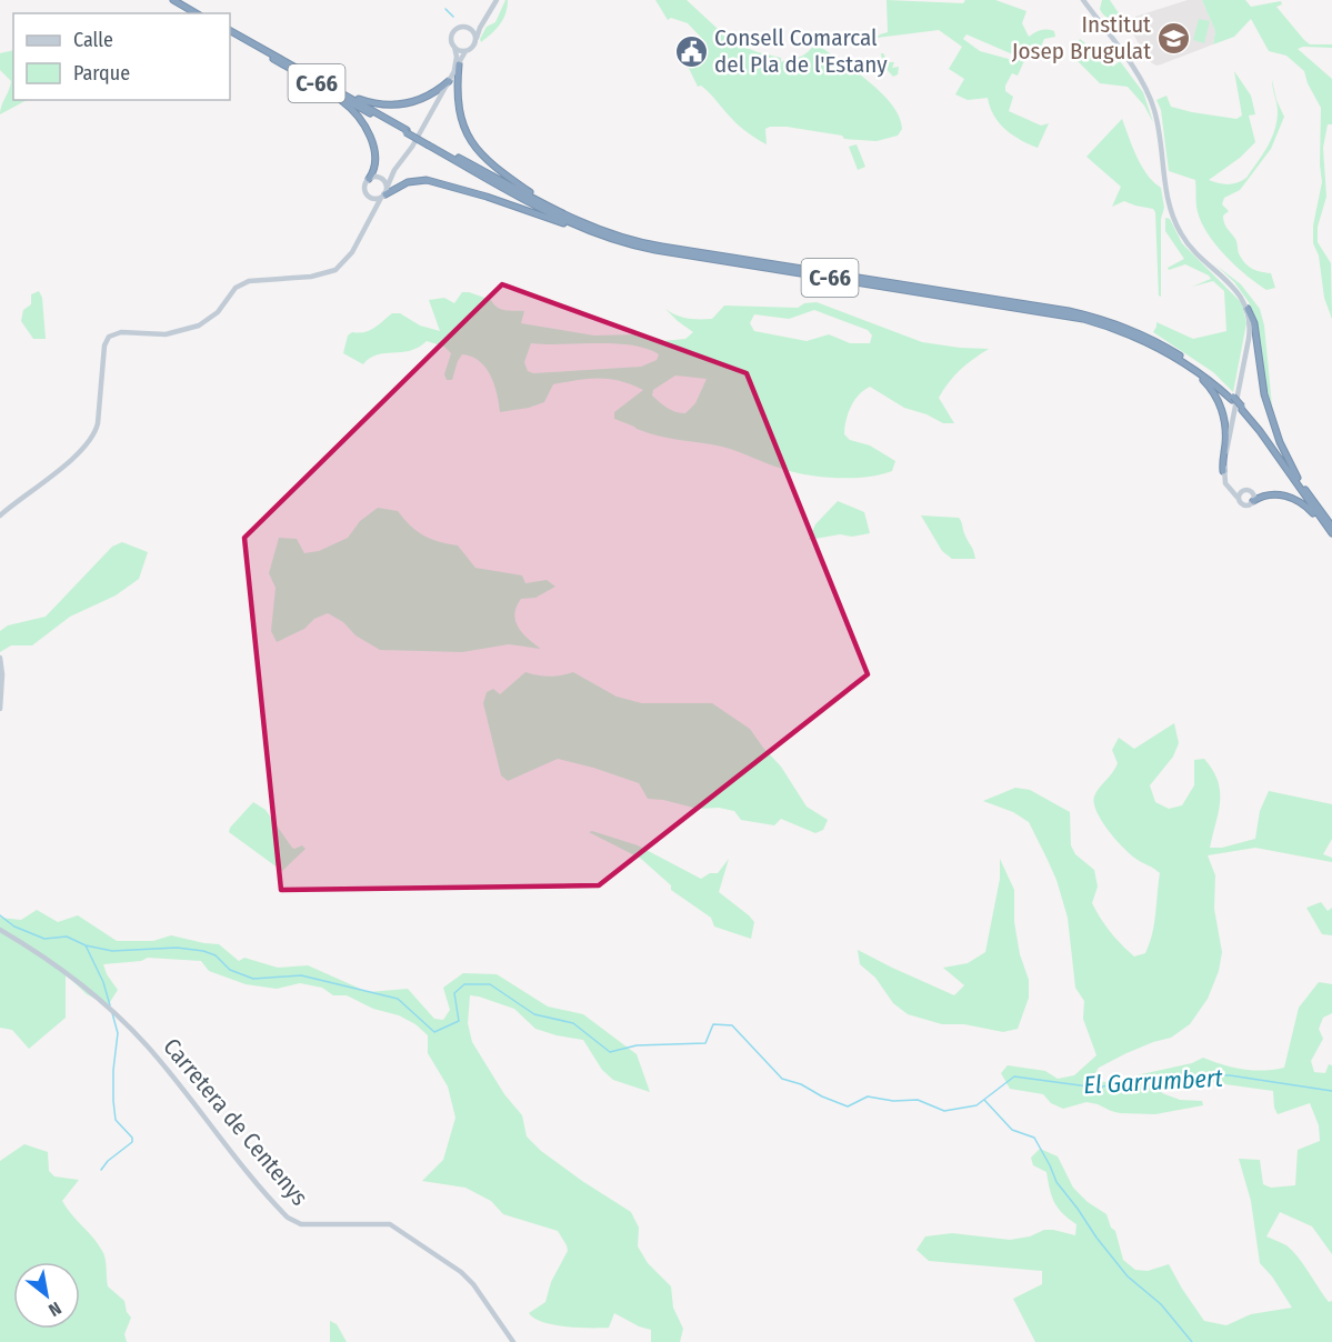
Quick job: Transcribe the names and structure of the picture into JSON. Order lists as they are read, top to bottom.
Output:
{
  "streets": {
    "highway": ["C-66"],
    "street": ["Carretera de Centenys"]
  },
  "water": ["El Garrumbert"],
  "places": {
    "school or university": ["Institut Josep Brugulat"],
    "public building": ["Consell Comarcal del Pla de l'Estany"]
  },
  "legend": ["Calle", "Parque"],
  "north": "bottom right"
}
